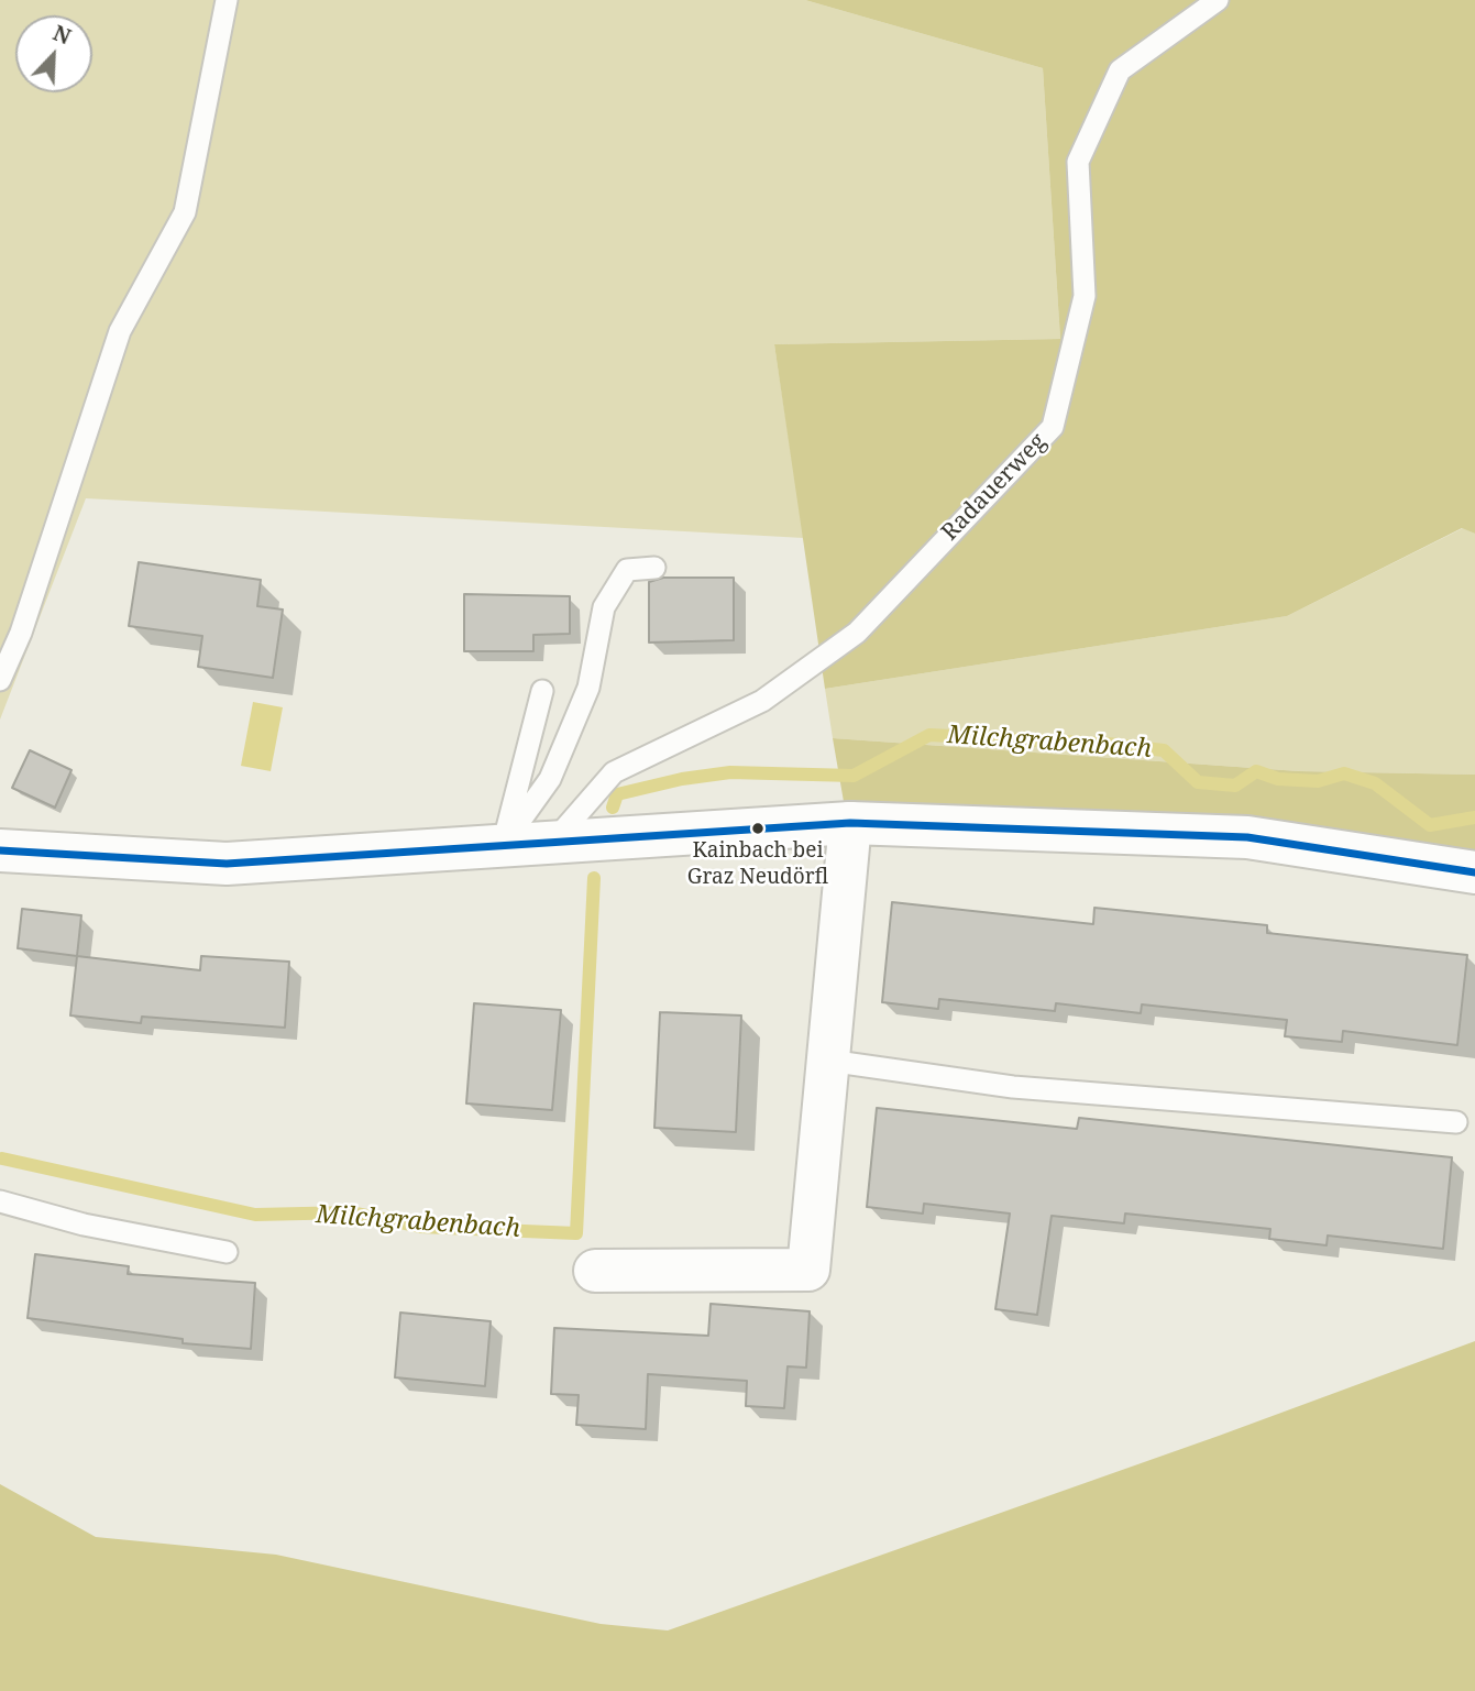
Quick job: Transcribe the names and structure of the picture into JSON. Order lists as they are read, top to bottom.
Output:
{
  "streets": {
    "lane": ["Radauerweg"]
  },
  "water": ["Milchgrabenbach"],
  "places": ["Kainbach bei Graz Neudörfl"],
  "north": "top right"
}
